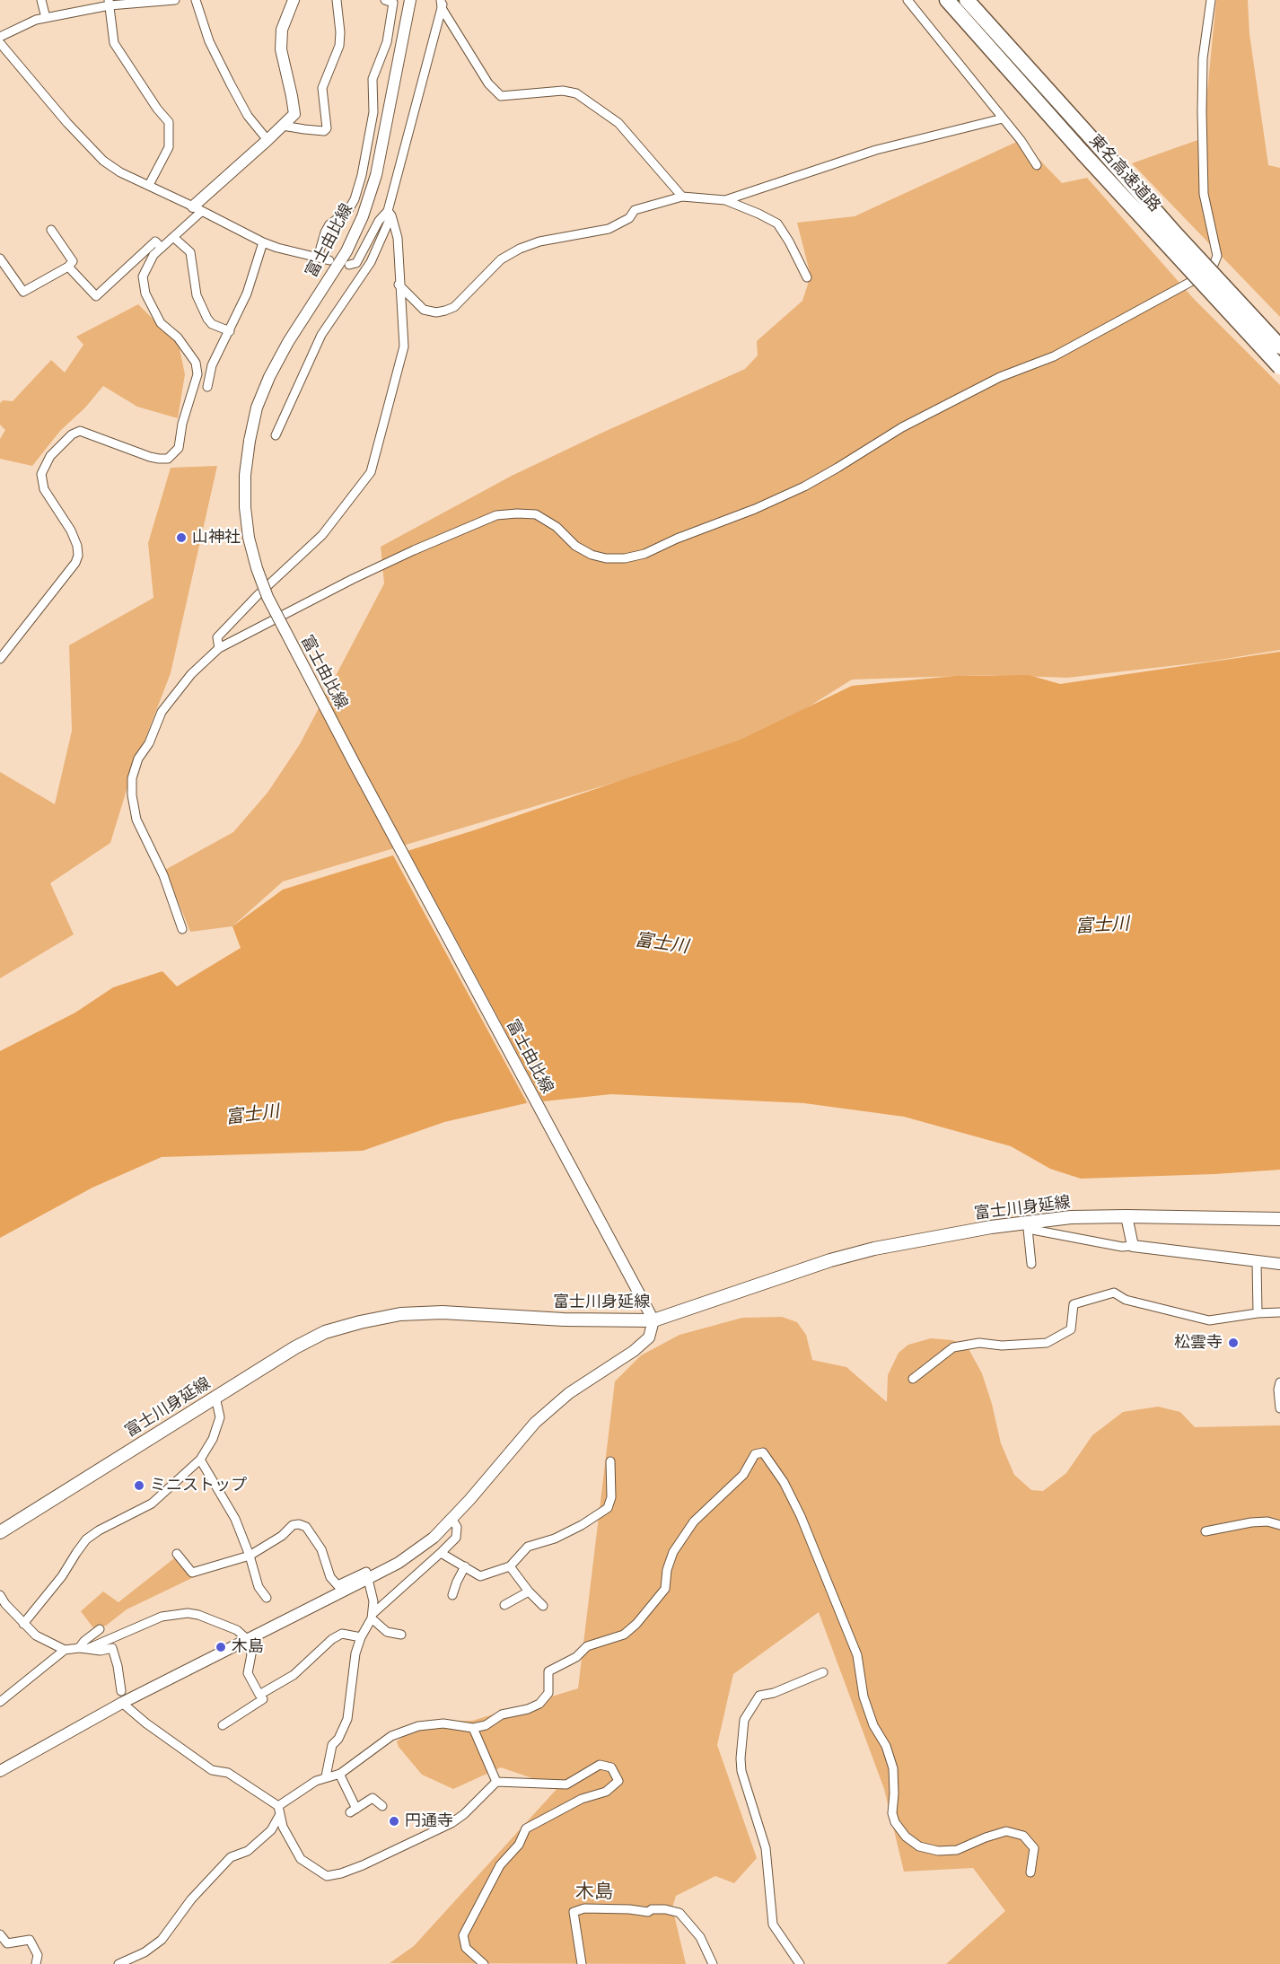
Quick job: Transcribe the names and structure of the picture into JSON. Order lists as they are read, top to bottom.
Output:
{
  "streets": {
    "highway": ["東名高速道路"],
    "main road": ["富士由比線", "富士川身延線"]
  },
  "crossings": [
    ["富士由比線", "富士川身延線"]
  ],
  "districts": ["木島"],
  "water": ["富士川"],
  "places": [
    "山神社",
    "松雲寺",
    "ミニストップ",
    "木島",
    "円通寺"
  ]
}
